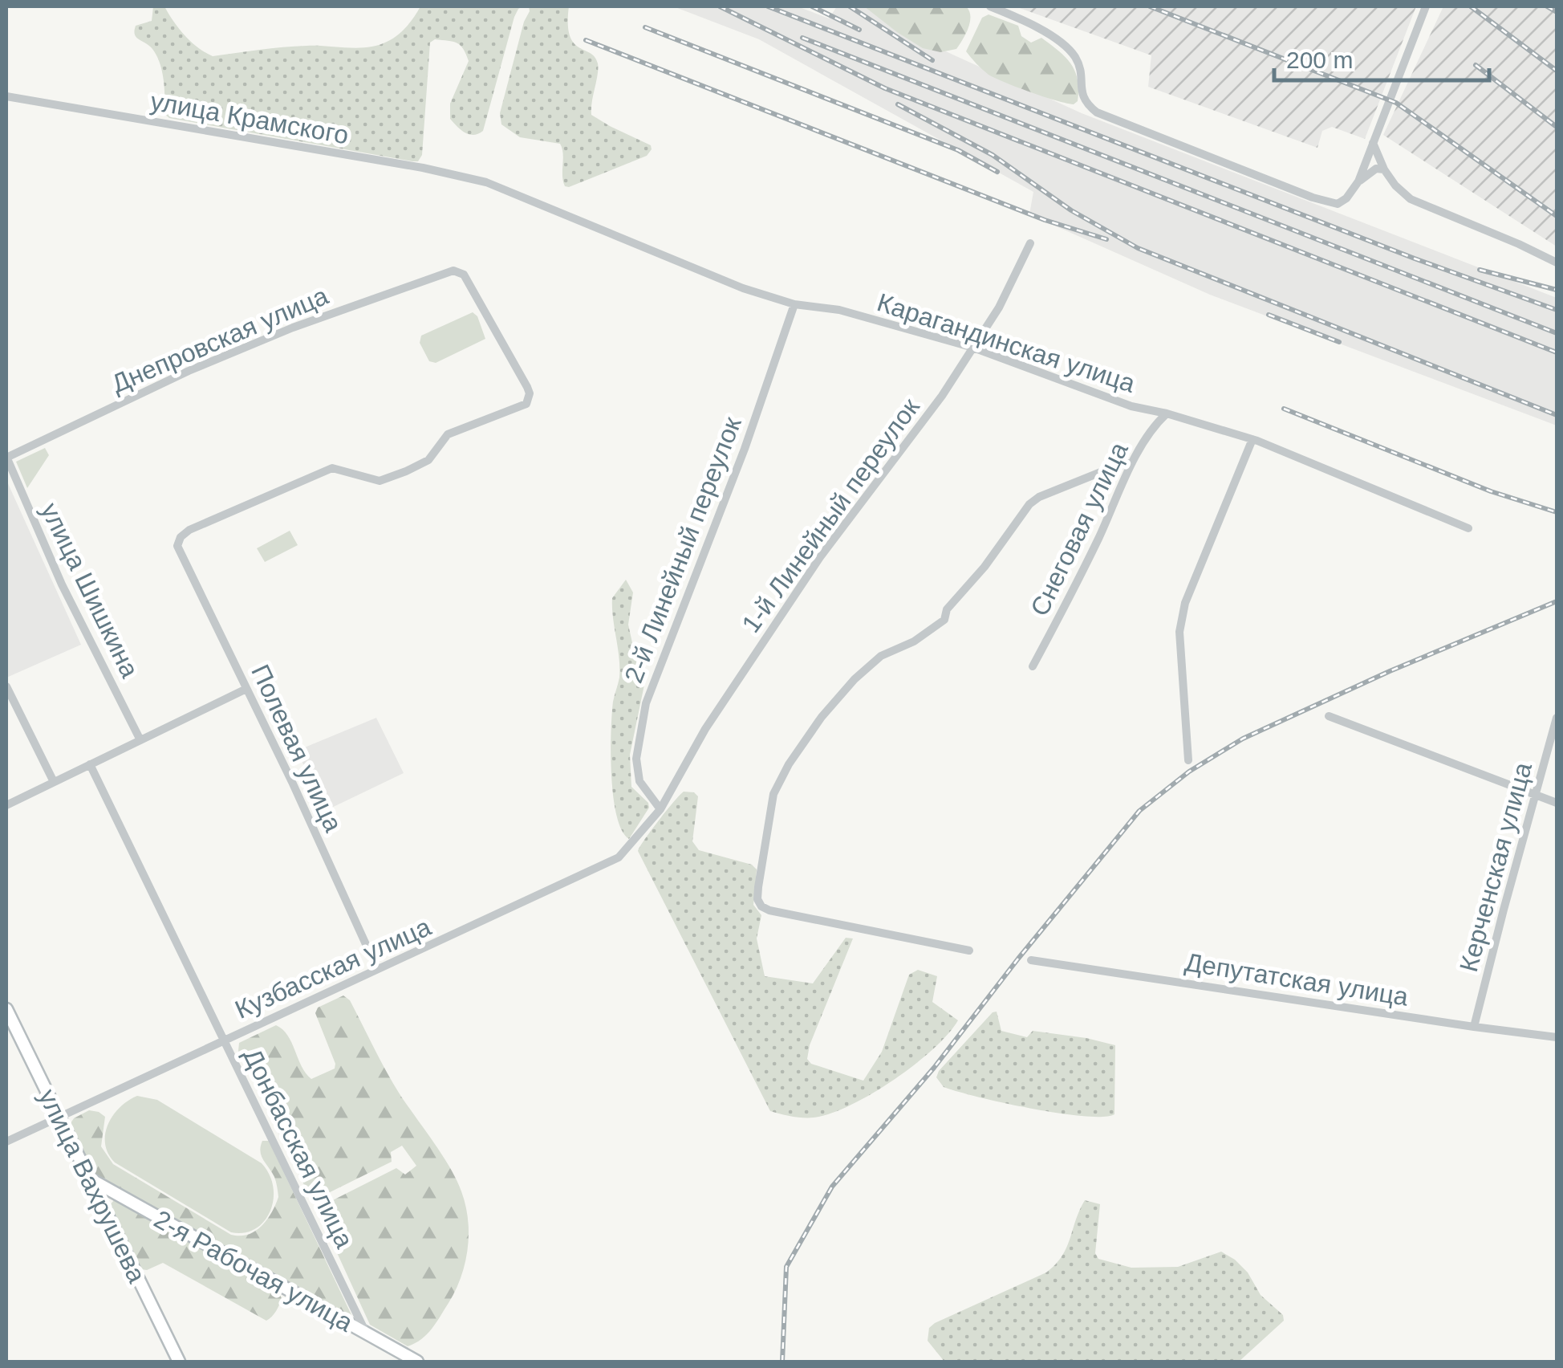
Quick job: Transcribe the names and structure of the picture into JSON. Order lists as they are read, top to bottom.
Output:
{
  "streets": {
    "main road": ["улица Вахрушева", "2-я Рабочая улица"],
    "street": [
      "улица Крамского",
      "Днепровская улица",
      "Карагандинская улица",
      "1-й Линейный переулок",
      "Снеговая улица",
      "2-й Линейный переулок",
      "улица Шишкина",
      "Полевая улица",
      "Керченская улица",
      "Кузбасская улица",
      "Депутатская улица",
      "Донбасская улица"
    ]
  },
  "crossings": [
    ["улица Крамского", "Карагандинская улица"],
    ["Днепровская улица", "улица Шишкина"],
    ["Днепровская улица", "Полевая улица"],
    ["Карагандинская улица", "1-й Линейный переулок"],
    ["Карагандинская улица", "Снеговая улица"],
    ["Карагандинская улица", "2-й Линейный переулок"],
    ["1-й Линейный переулок", "2-й Линейный переулок"],
    ["1-й Линейный переулок", "Кузбасская улица"],
    ["2-й Линейный переулок", "Кузбасская улица"],
    ["Полевая улица", "Кузбасская улица"],
    ["Керченская улица", "Депутатская улица"],
    ["Кузбасская улица", "Донбасская улица"],
    ["Кузбасская улица", "улица Вахрушева"],
    ["Донбасская улица", "2-я Рабочая улица"],
    ["улица Вахрушева", "2-я Рабочая улица"]
  ],
  "scale_bar": "200 m"
}
